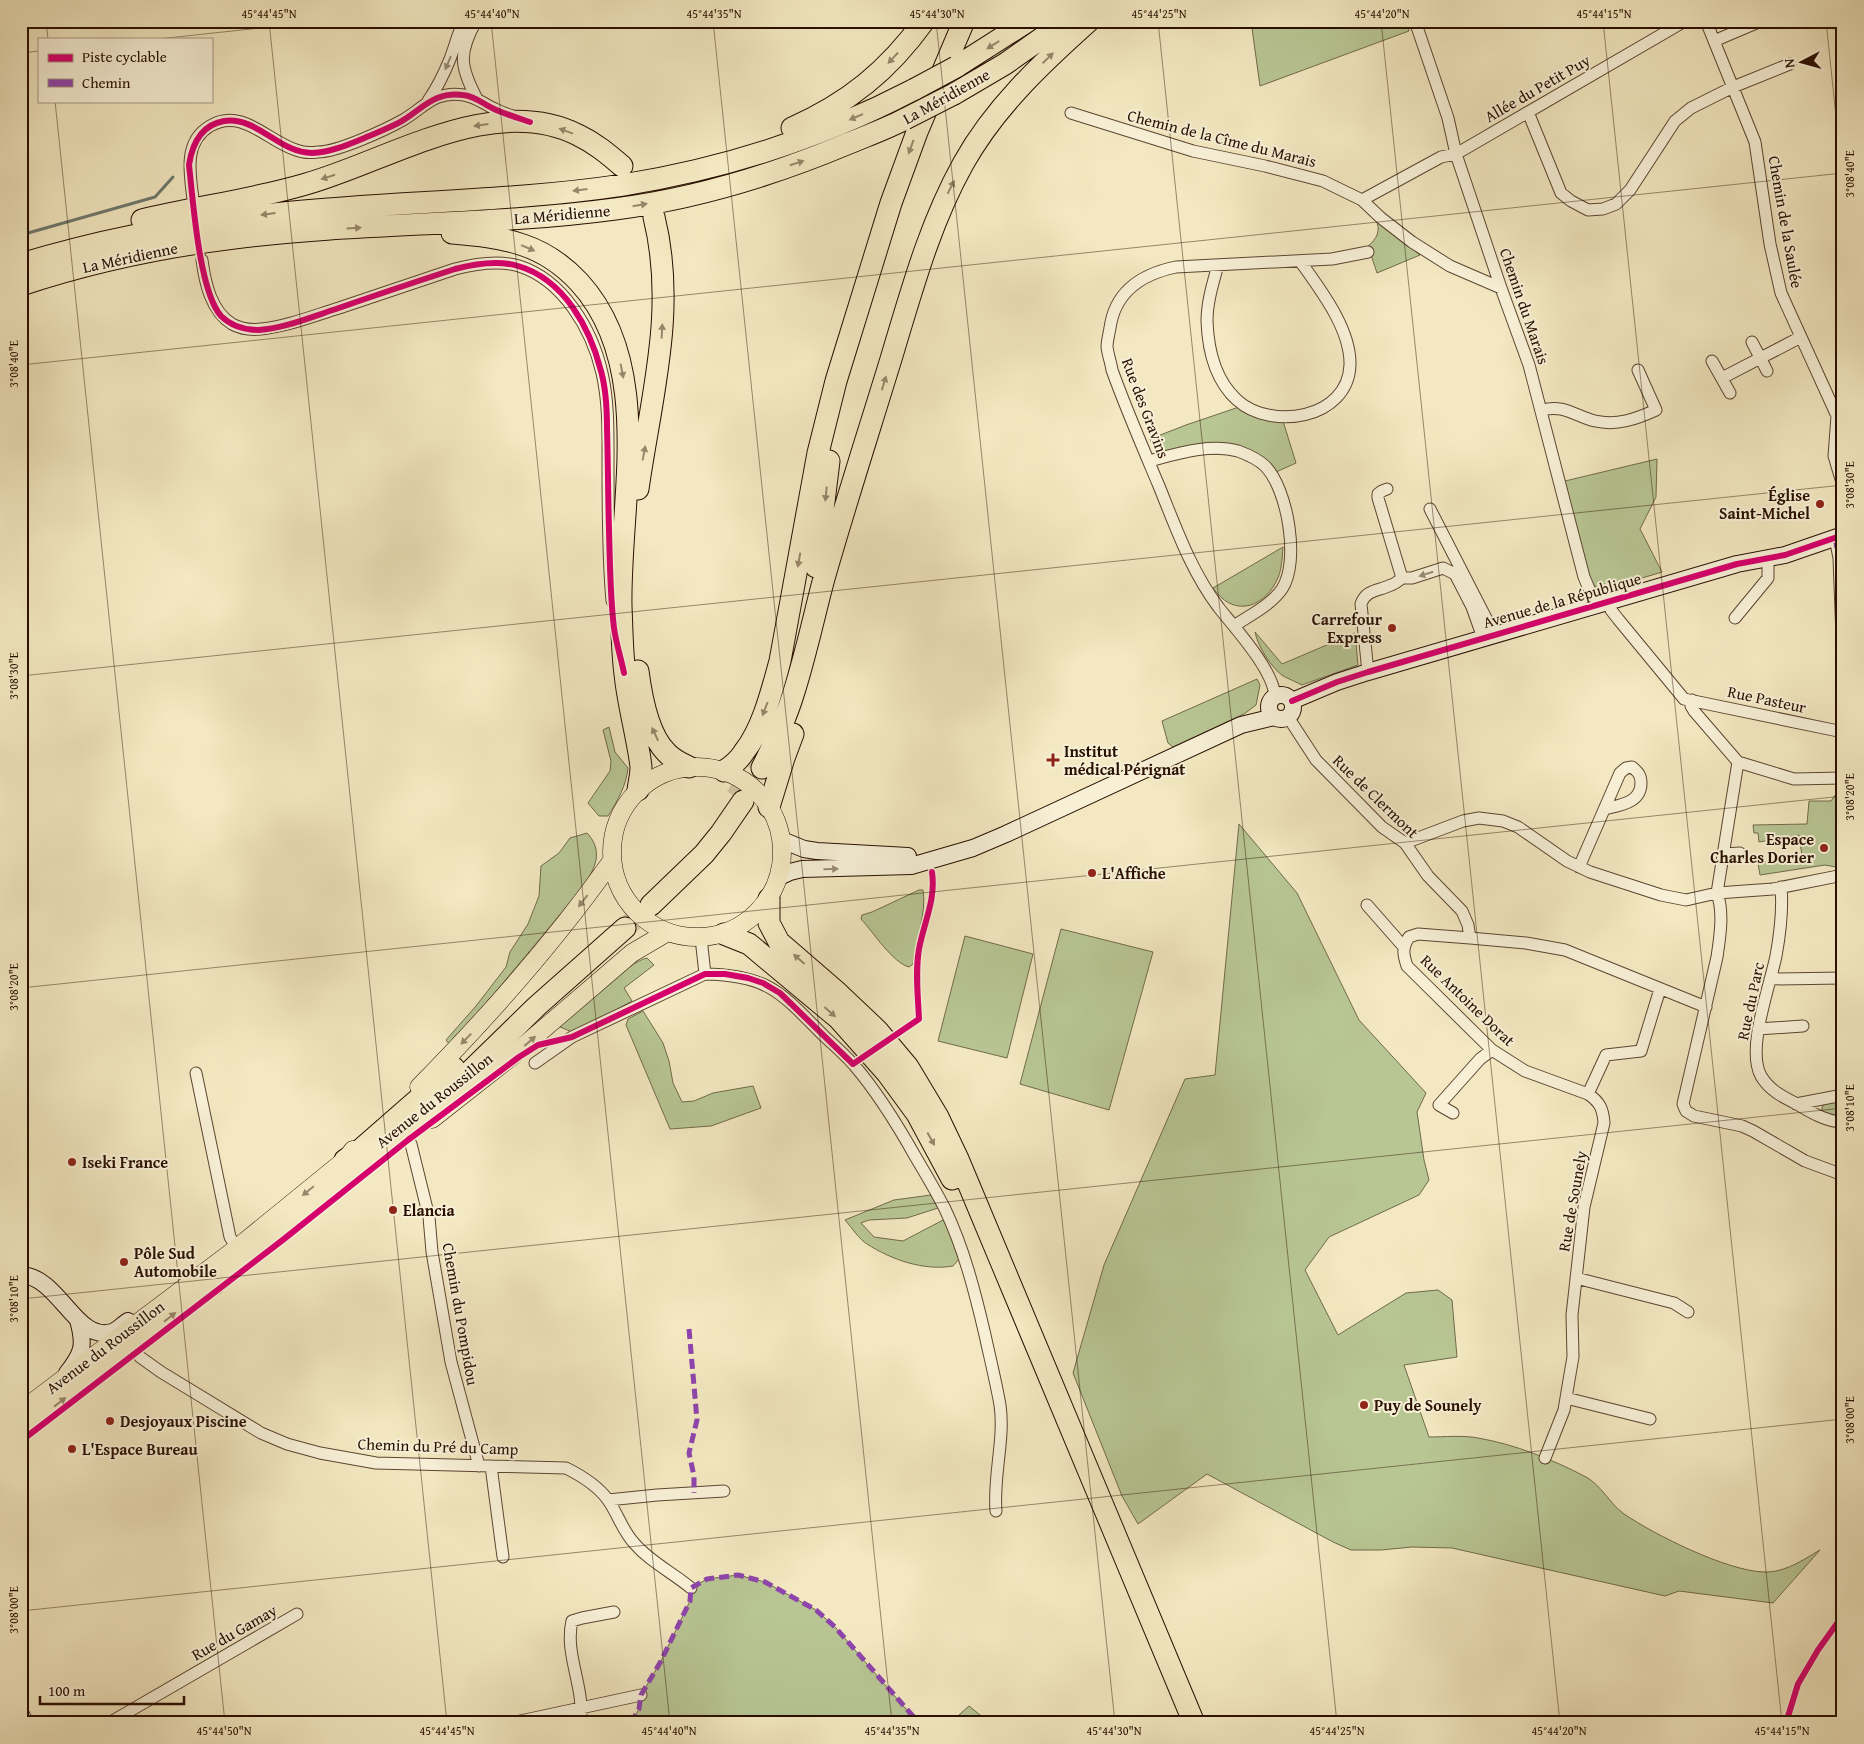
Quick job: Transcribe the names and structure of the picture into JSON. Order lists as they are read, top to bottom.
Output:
{
  "streets": {
    "highway": ["La Méridienne"],
    "main road": ["Avenue du Roussillon"],
    "street": [
      "Allée du Petit Puy",
      "Chemin de la Cîme du Marais",
      "Chemin de la Saulée",
      "Chemin du Marais",
      "Rue des Gravins",
      "Avenue de la République",
      "Rue Pasteur",
      "Rue de Clermont",
      "Rue Antoine Dorat",
      "Rue du Parc",
      "Rue de Sounely",
      "Chemin du Pompidou",
      "Chemin du Pré du Camp",
      "Rue du Gamay"
    ]
  },
  "crossings": [
    ["Allée du Petit Puy", "Chemin du Marais"],
    ["Chemin de la Cîme du Marais", "Chemin du Marais"],
    ["Chemin du Marais", "Avenue de la République"],
    ["Chemin du Marais", "Rue Pasteur"],
    ["Rue des Gravins", "Avenue de la République"],
    ["Rue des Gravins", "Rue de Clermont"],
    ["Avenue de la République", "Rue de Clermont"],
    ["Rue de Clermont", "Rue Antoine Dorat"],
    ["Rue Antoine Dorat", "Rue de Sounely"],
    ["Avenue du Roussillon", "Chemin du Pompidou"],
    ["Avenue du Roussillon", "Chemin du Pré du Camp"],
    ["Chemin du Pompidou", "Chemin du Pré du Camp"]
  ],
  "places": {
    "other": [
      "Église Saint-Michel",
      "Carrefour Express",
      "Espace Charles Dorier",
      "L'Affiche",
      "Iseki France",
      "Elancia",
      "Pôle Sud Automobile",
      "Puy de Sounely",
      "Desjoyaux Piscine",
      "L'Espace Bureau"
    ],
    "health": ["Institut médical Pérignat"]
  },
  "legend": ["Piste cyclable", "Chemin"],
  "scale_bar": "100 m",
  "north": "left",
  "coordinates": [
    "45°44'45\"N",
    "45°44'40\"N",
    "45°44'35\"N",
    "45°44'30\"N",
    "45°44'25\"N",
    "45°44'20\"N",
    "45°44'15\"N",
    "3°08'40\"E",
    "3°08'30\"E",
    "3°08'20\"E",
    "3°08'10\"E",
    "3°08'00\"E",
    "45°44'50\"N"
  ]
}
